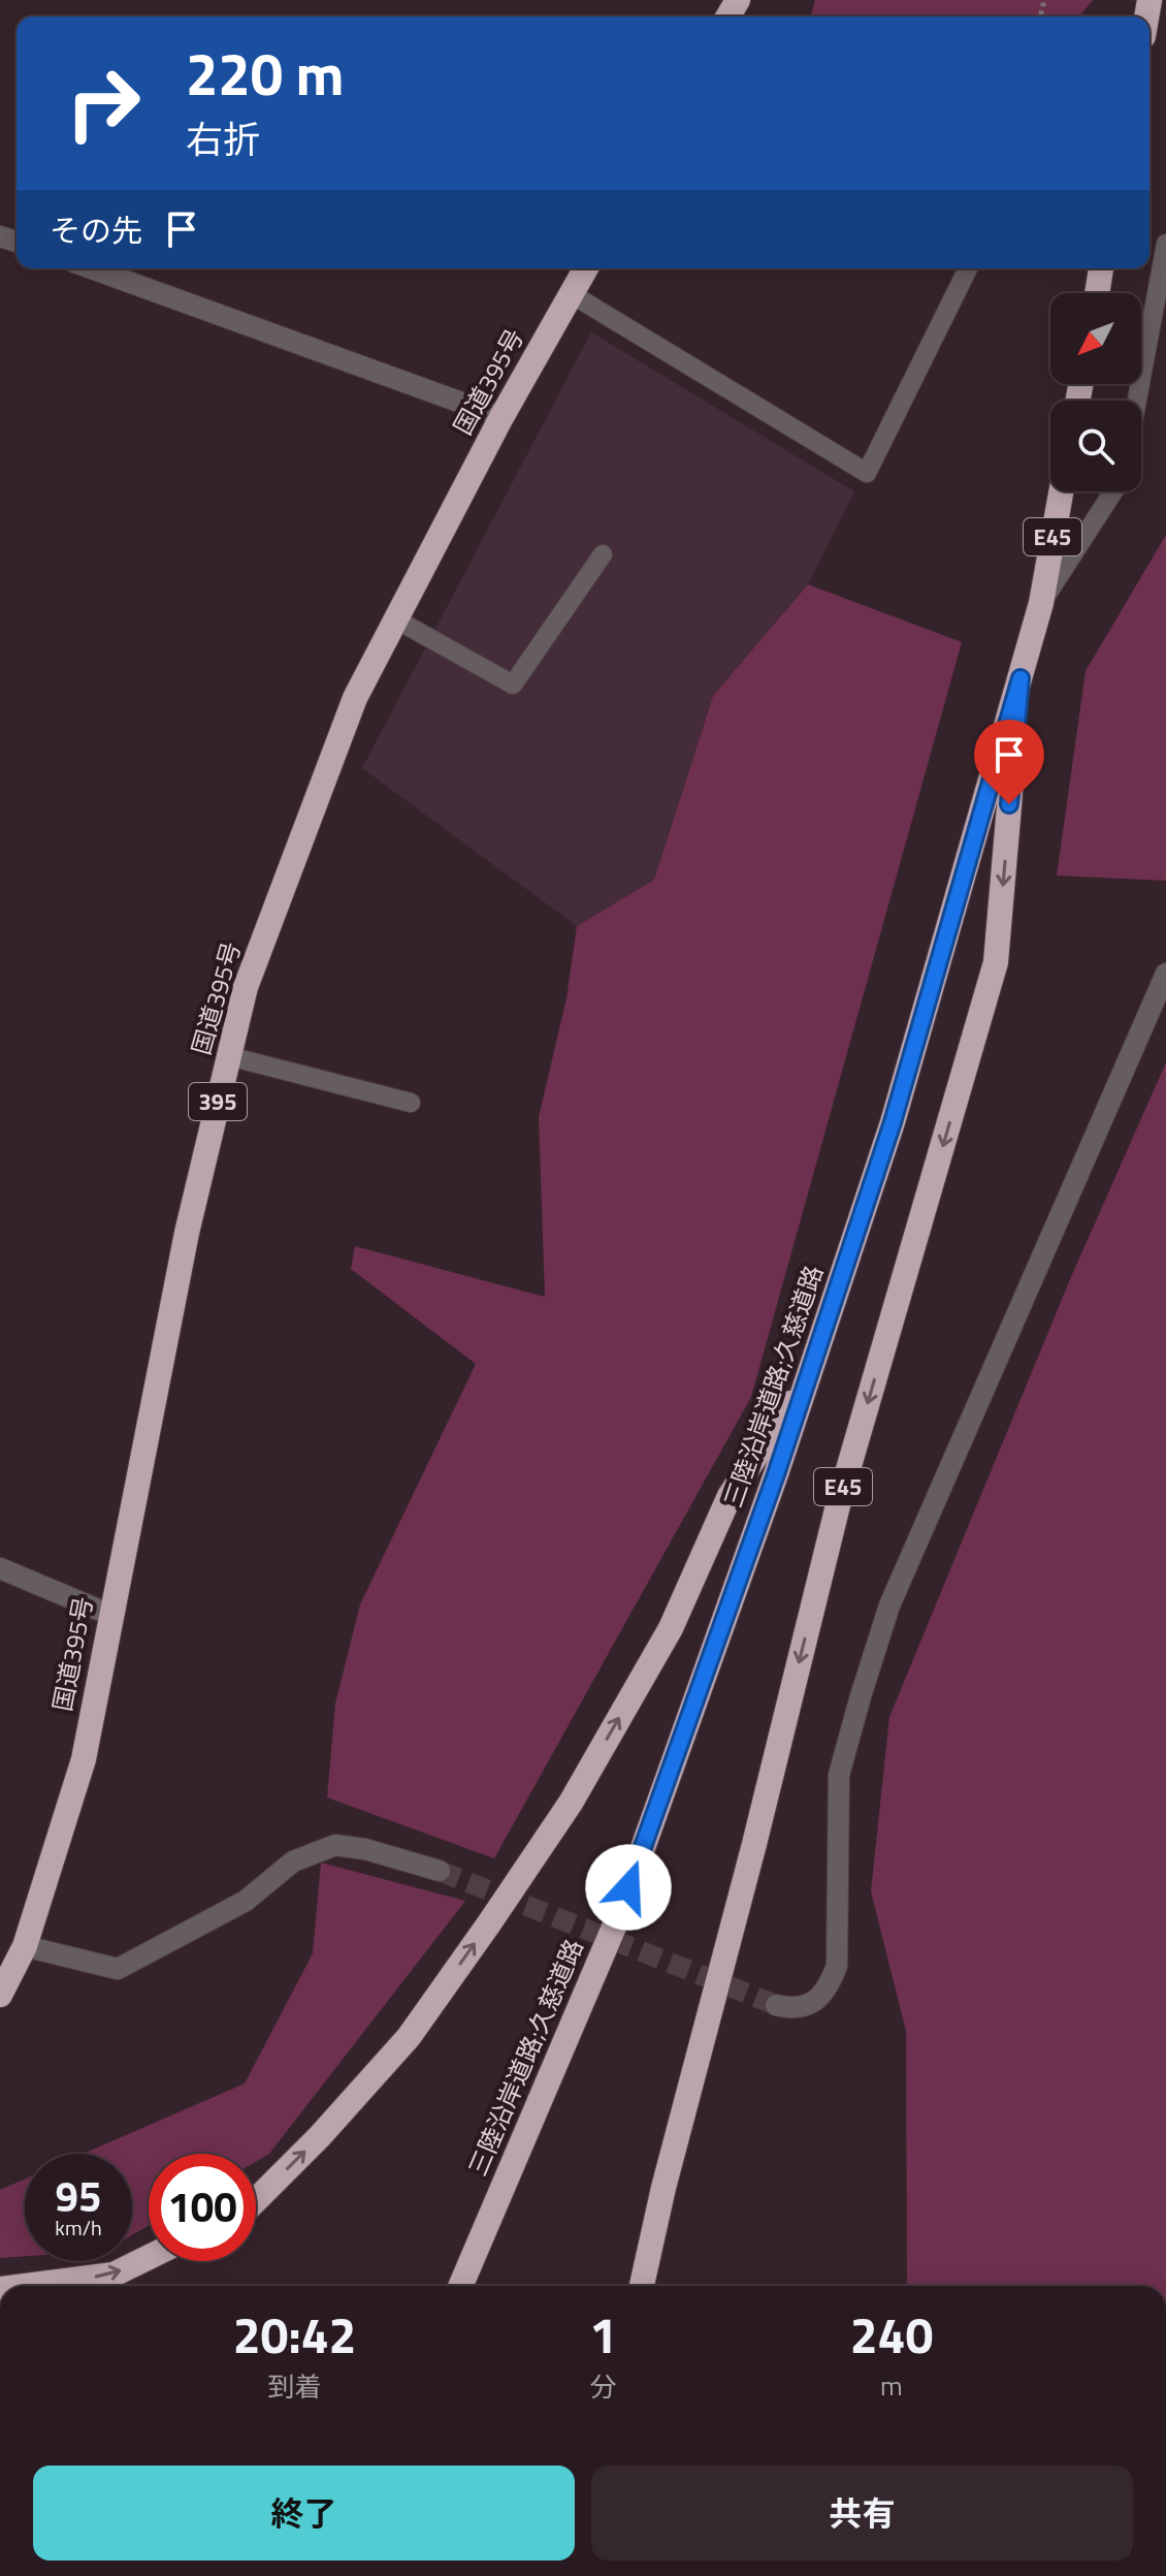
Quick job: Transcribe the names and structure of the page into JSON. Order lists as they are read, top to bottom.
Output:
{
  "streets": {
    "highway": [
      "国道395号",
      "E45",
      "395",
      "三陸沿岸道路;久慈道路"
    ]
  },
  "crossings": [
    ["E45", "三陸沿岸道路;久慈道路"]
  ],
  "north": "bottom left",
  "page": {
    "turn": ["220 m", "右折"],
    "then": "その先",
    "speed": "95 km/h",
    "limit": "100",
    "eta": [
      "20:42",
      "到着",
      "1",
      "分",
      "240",
      "m"
    ],
    "buttons": ["終了", "共有"]
  }
}
